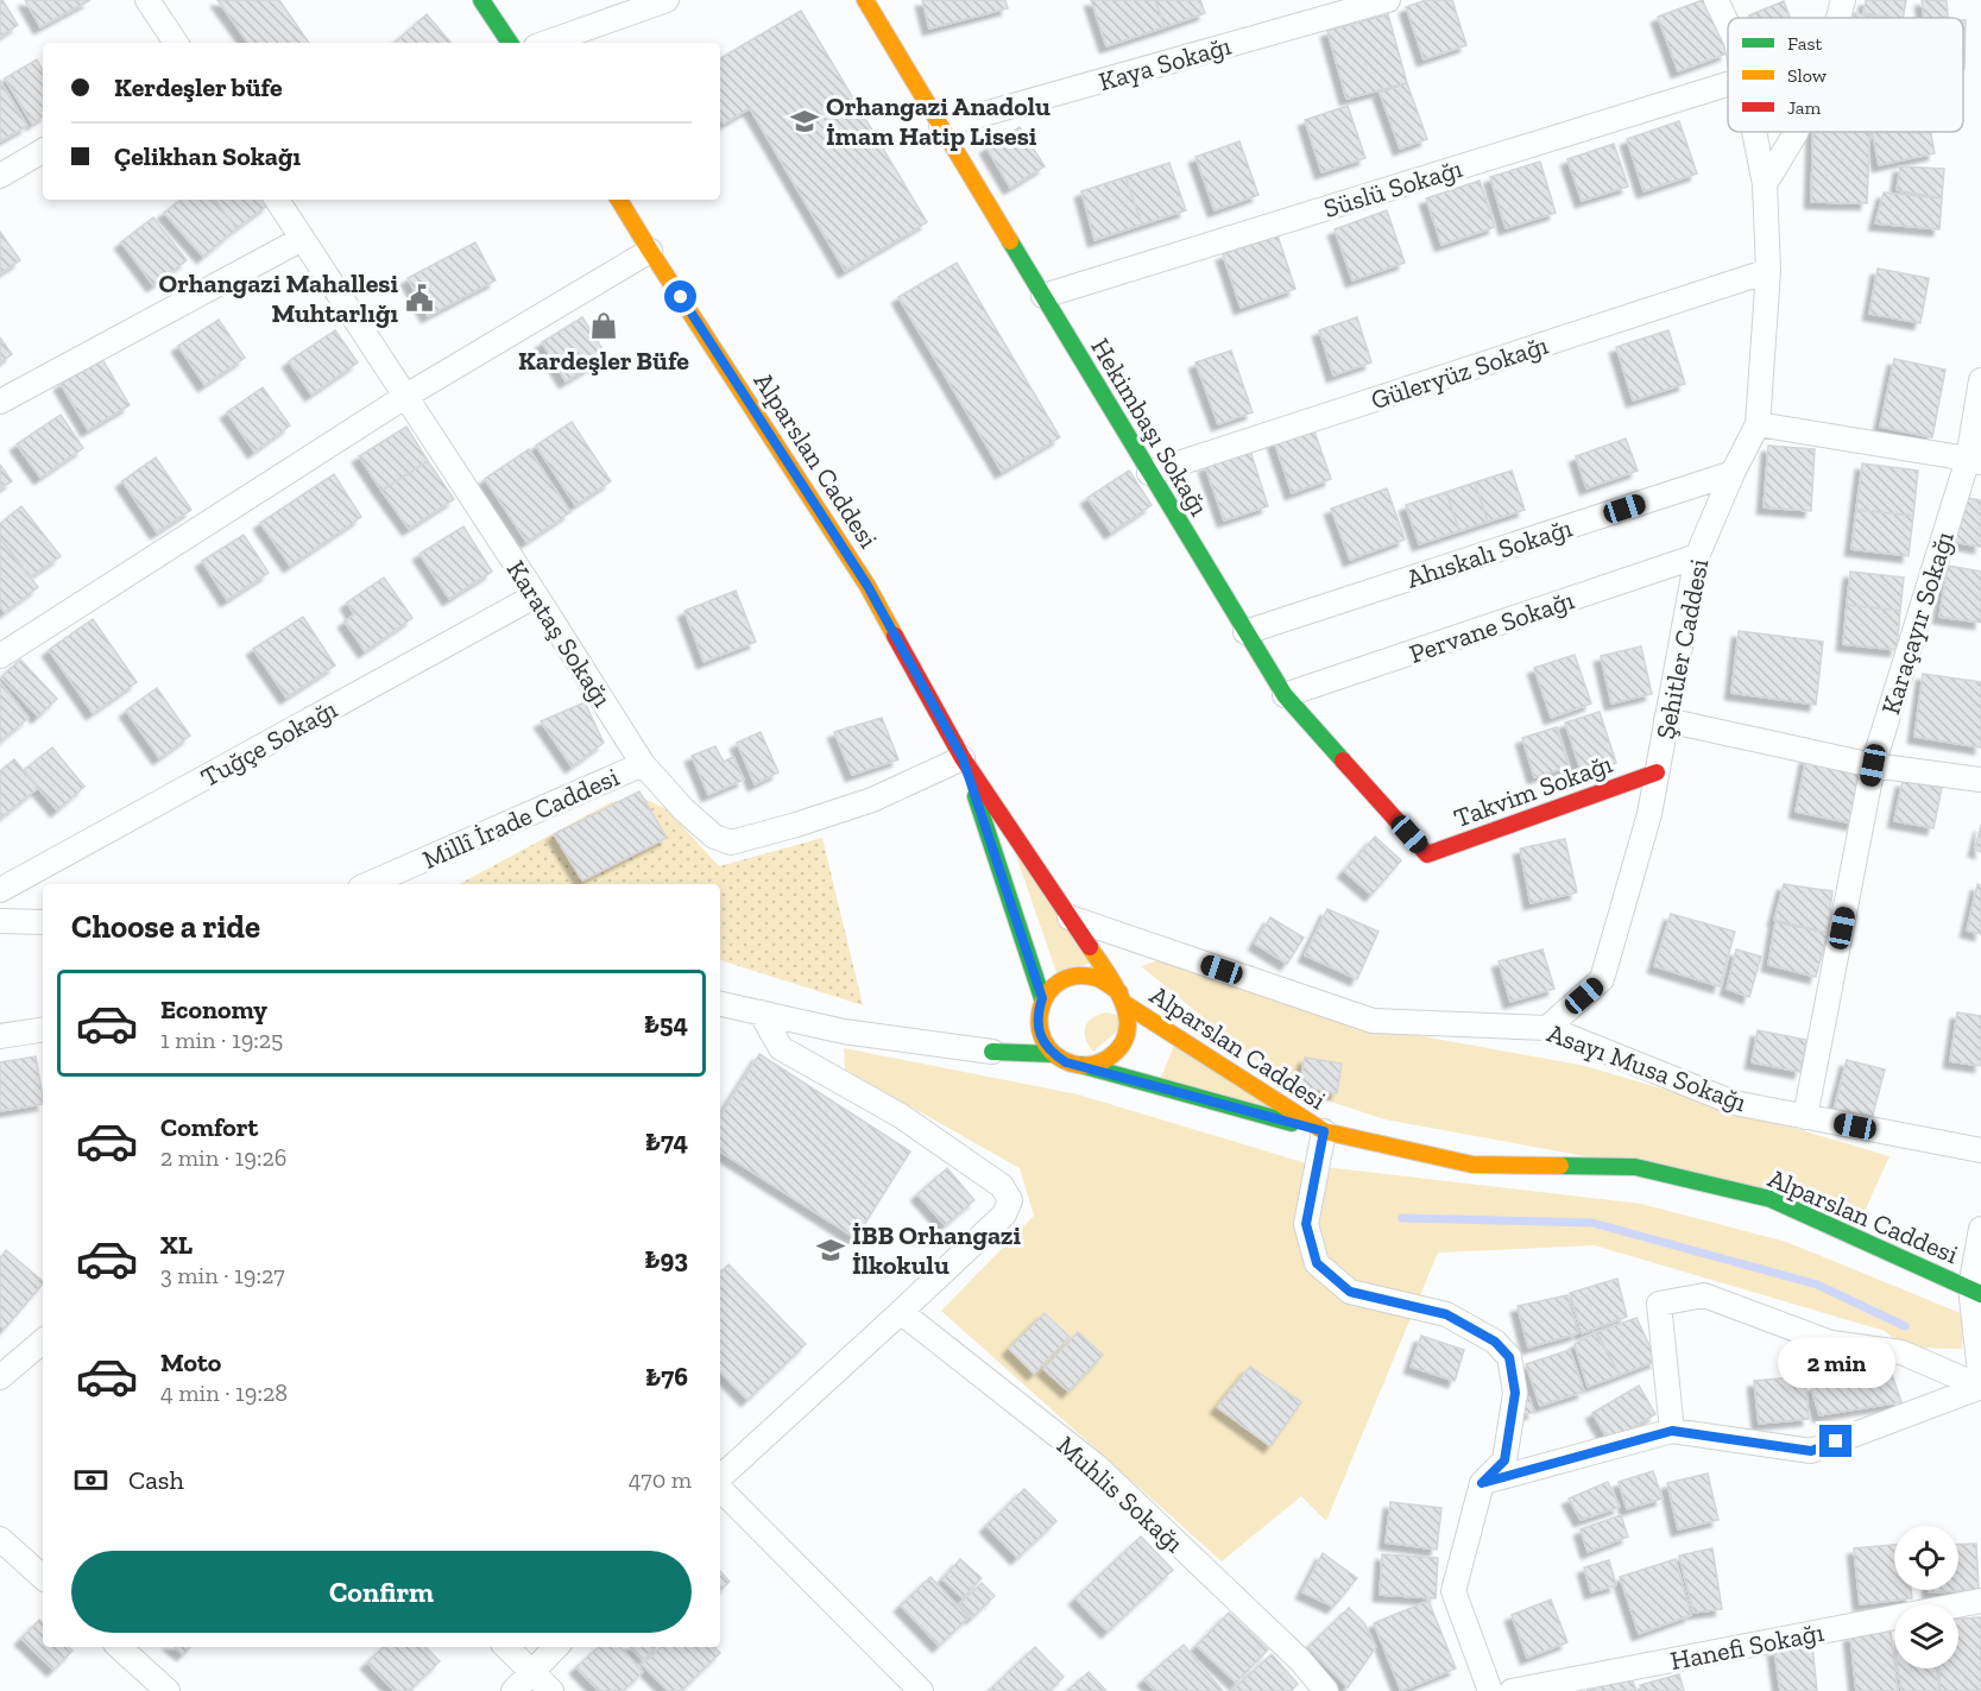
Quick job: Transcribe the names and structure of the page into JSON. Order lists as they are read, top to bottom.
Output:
{
  "streets": {
    "street": [
      "Kaya Sokağı",
      "Süslü Sokağı",
      "Güleryüz Sokağı",
      "Hekimbaşı Sokağı",
      "Alparslan Caddesi",
      "Ahıskalı Sokağı",
      "Karaçayır Sokağı",
      "Pervane Sokağı",
      "Karataş Sokağı",
      "Şehitler Caddesi",
      "Tuğçe Sokağı",
      "Takvim Sokağı",
      "Millî İrade Caddesi",
      "Asayı Musa Sokağı",
      "Muhlis Sokağı",
      "Hanefi Sokağı"
    ]
  },
  "crossings": [
    ["Kaya Sokağı", "Hekimbaşı Sokağı"],
    ["Süslü Sokağı", "Hekimbaşı Sokağı"],
    ["Güleryüz Sokağı", "Hekimbaşı Sokağı"],
    ["Güleryüz Sokağı", "Şehitler Caddesi"],
    ["Hekimbaşı Sokağı", "Ahıskalı Sokağı"],
    ["Hekimbaşı Sokağı", "Pervane Sokağı"],
    ["Hekimbaşı Sokağı", "Takvim Sokağı"],
    ["Alparslan Caddesi", "Karataş Sokağı"],
    ["Ahıskalı Sokağı", "Şehitler Caddesi"],
    ["Karaçayır Sokağı", "Asayı Musa Sokağı"],
    ["Pervane Sokağı", "Şehitler Caddesi"],
    ["Karataş Sokağı", "Tuğçe Sokağı"],
    ["Karataş Sokağı", "Millî İrade Caddesi"],
    ["Şehitler Caddesi", "Takvim Sokağı"],
    ["Şehitler Caddesi", "Asayı Musa Sokağı"]
  ],
  "places": {
    "school or university": ["Orhangazi Anadolu İmam Hatip Lisesi", "İBB Orhangazi İlkokulu"],
    "public building": ["Orhangazi Mahallesi Muhtarlığı"],
    "shop": ["Kardeşler Büfe"]
  },
  "legend": ["Fast", "Slow", "Jam"],
  "page": {
    "banner": ["Kerdeşler büfe", "Çelikhan Sokağı"],
    "heading": "Choose a ride",
    "list": [
      {
        "name": "Economy",
        "note": "1 min · 19:25",
        "value": "₺54"
      },
      {
        "name": "Comfort",
        "note": "2 min · 19:26",
        "value": "₺74"
      },
      {
        "name": "XL",
        "note": "3 min · 19:27",
        "value": "₺93"
      },
      {
        "name": "Moto",
        "note": "4 min · 19:28",
        "value": "₺76"
      }
    ],
    "bubble": "2 min",
    "pay": ["Cash", "470 m"],
    "buttons": "Confirm"
  }
}
